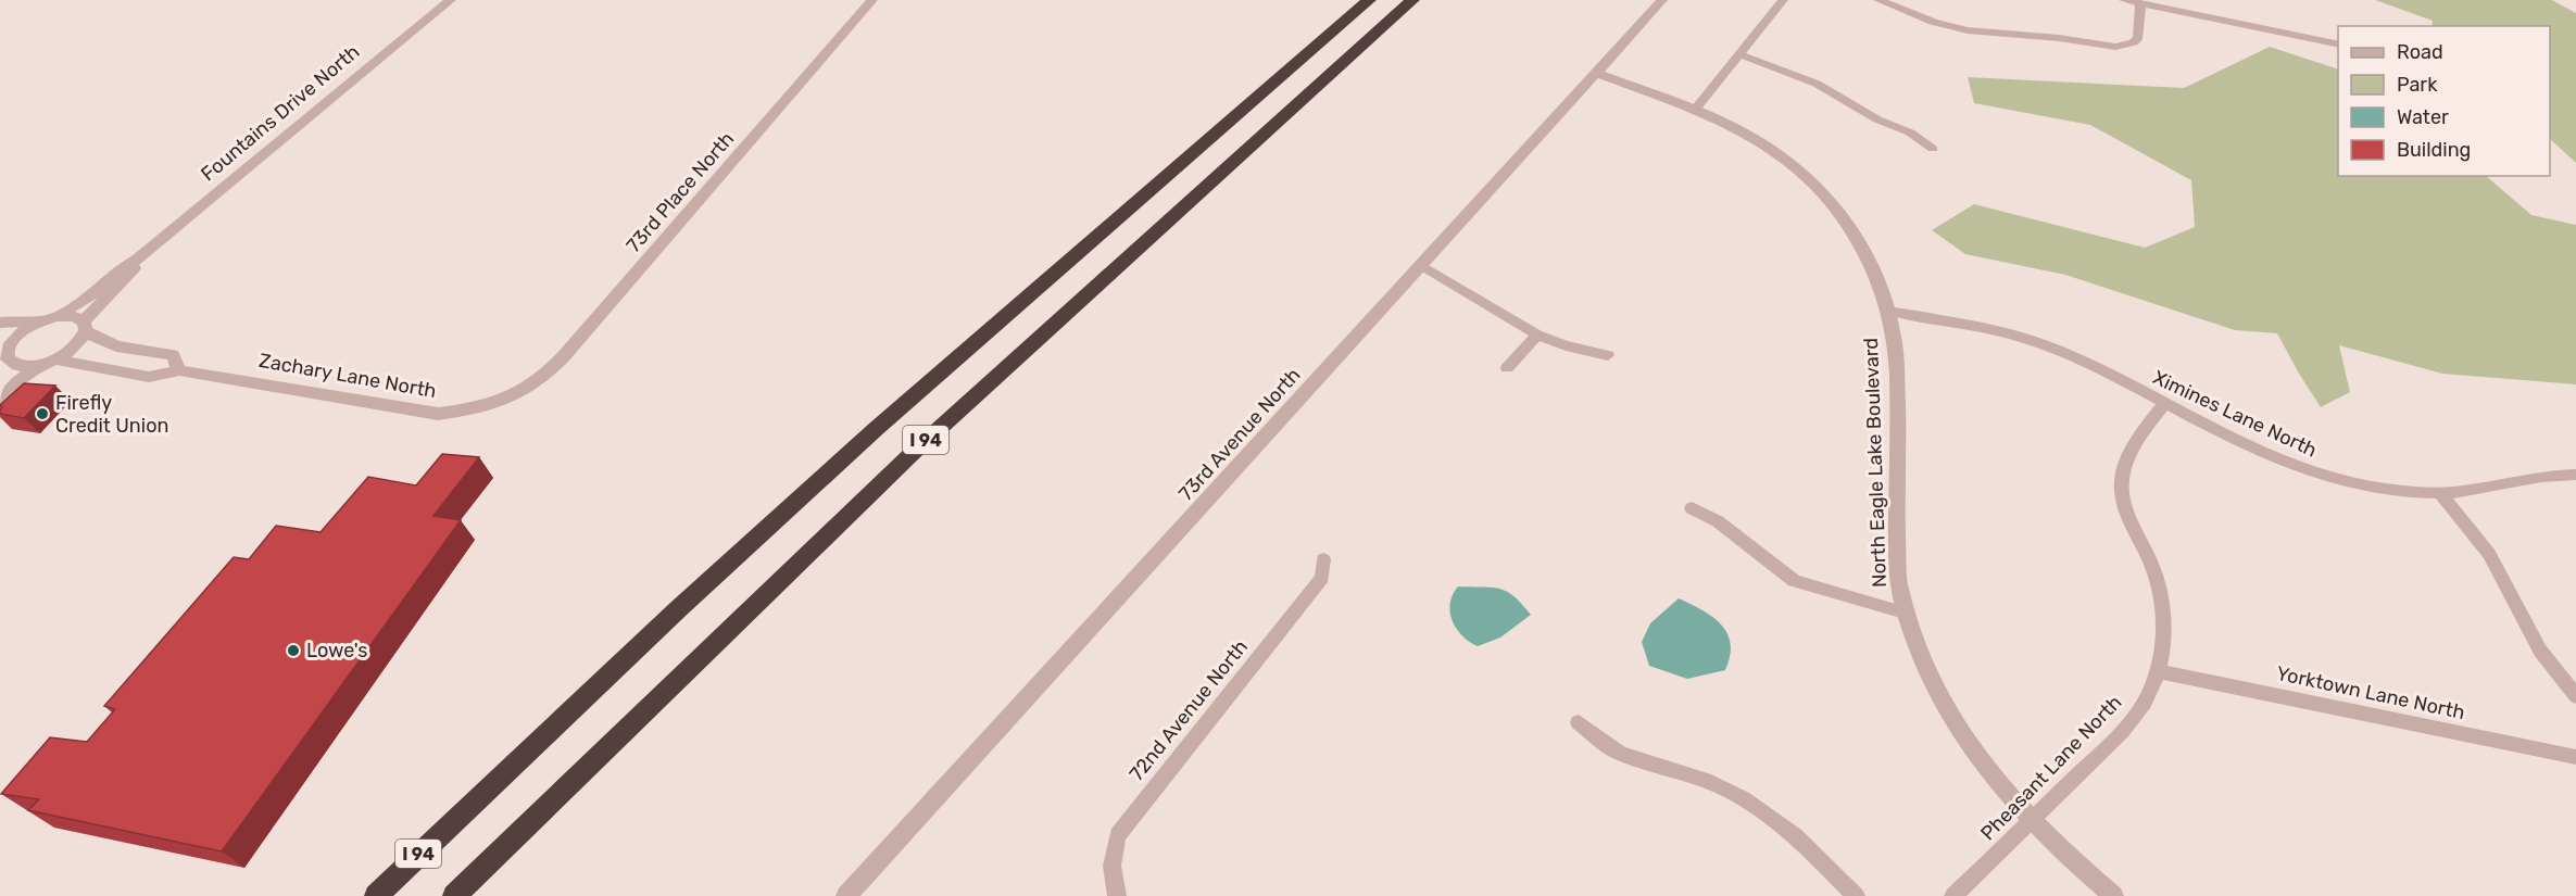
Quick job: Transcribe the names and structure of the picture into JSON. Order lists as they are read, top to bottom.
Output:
{
  "streets": {
    "highway": ["I 94"],
    "street": [
      "Fountains Drive North",
      "73rd Place North",
      "Zachary Lane North",
      "Ximines Lane North",
      "73rd Avenue North",
      "North Eagle Lake Boulevard",
      "Yorktown Lane North",
      "72nd Avenue North",
      "Pheasant Lane North"
    ]
  },
  "crossings": [
    ["Fountains Drive North", "Zachary Lane North"],
    ["73rd Place North", "Zachary Lane North"],
    ["Ximines Lane North", "North Eagle Lake Boulevard"],
    ["Ximines Lane North", "Pheasant Lane North"],
    ["73rd Avenue North", "North Eagle Lake Boulevard"],
    ["North Eagle Lake Boulevard", "Pheasant Lane North"],
    ["Yorktown Lane North", "Pheasant Lane North"]
  ],
  "places": ["Firefly Credit Union", "Lowe's"],
  "legend": [
    "Road",
    "Park",
    "Water",
    "Building"
  ]
}
